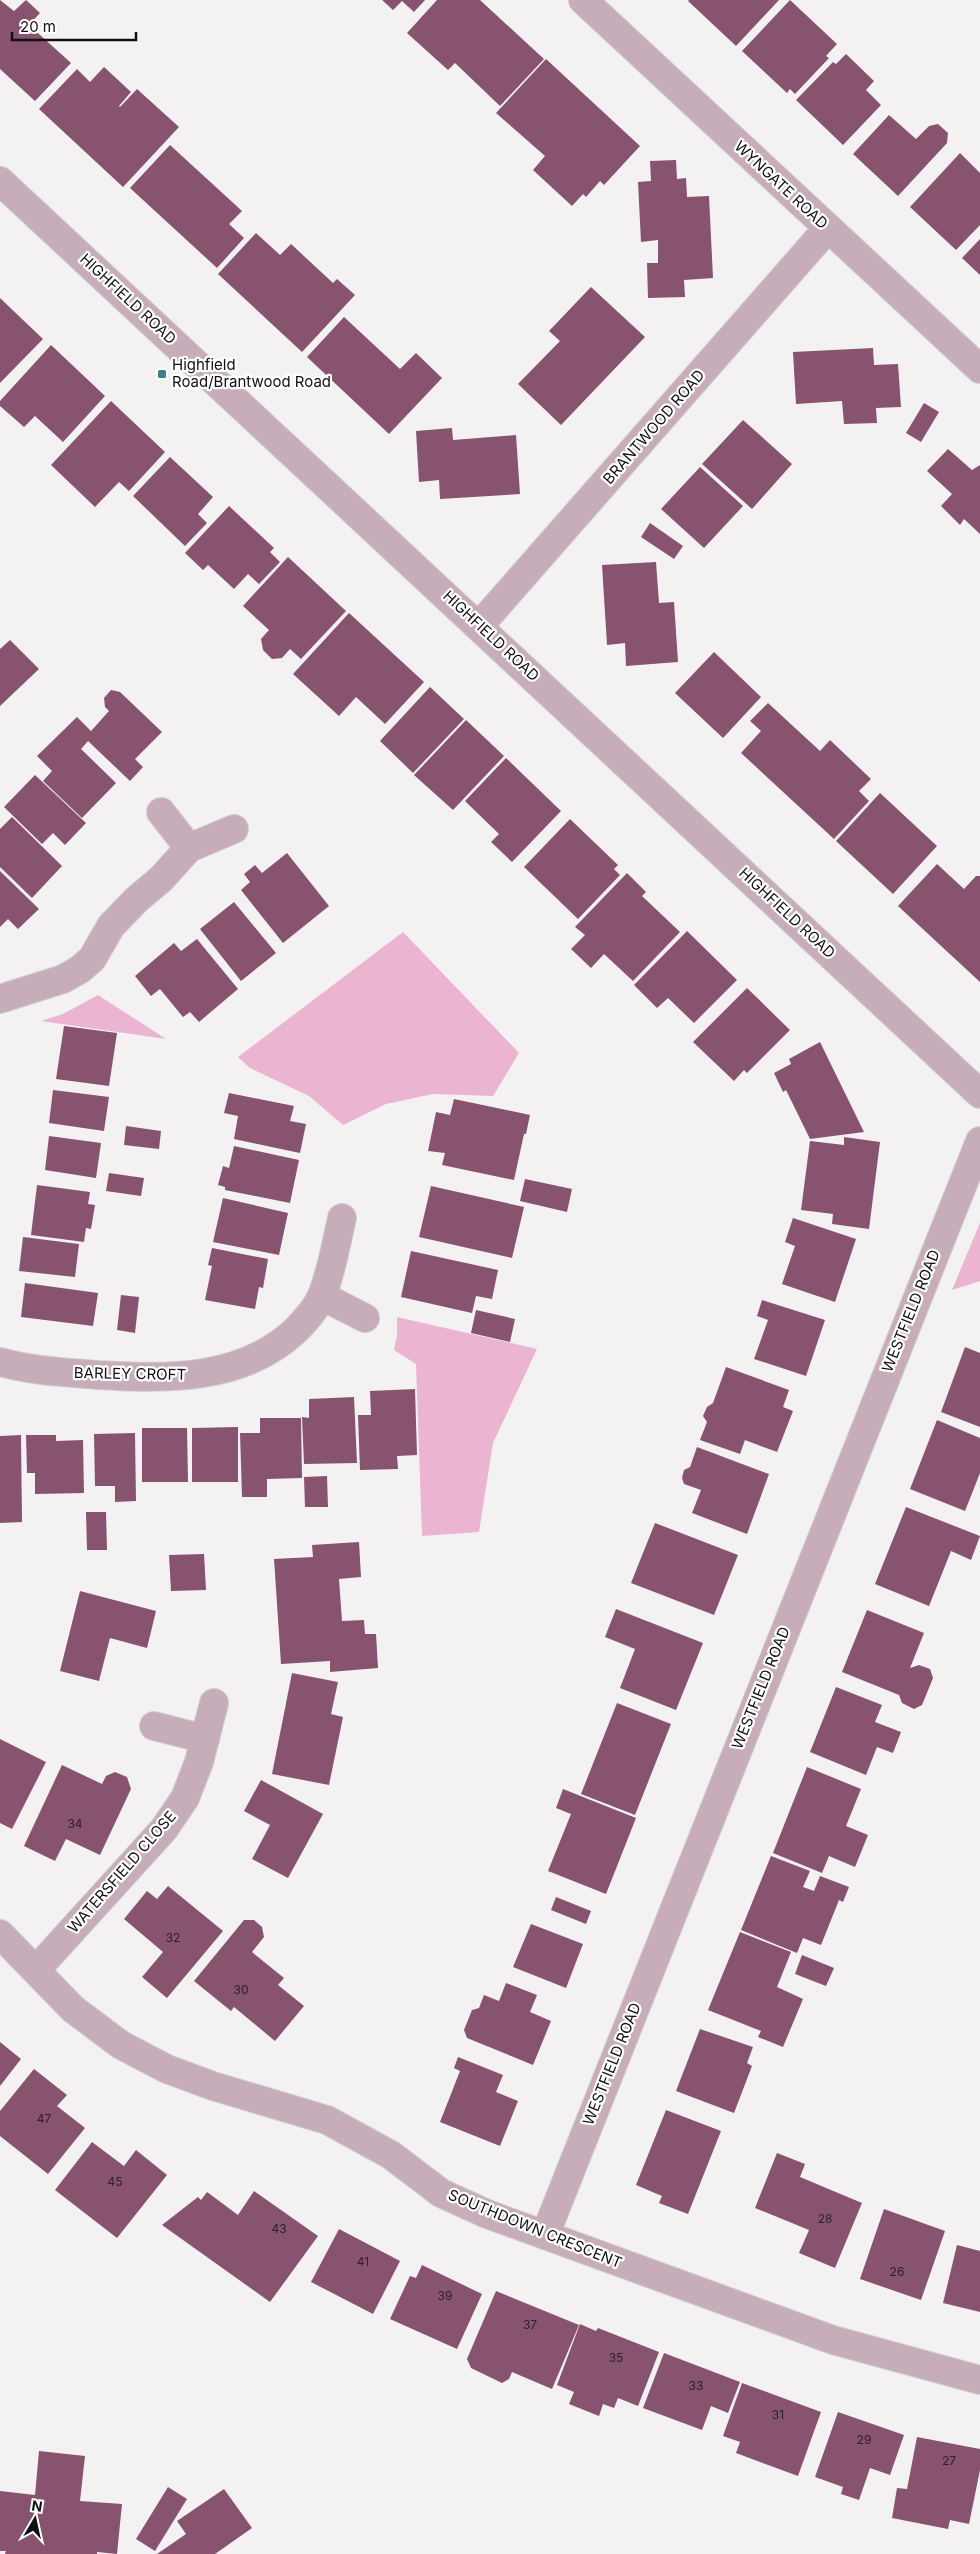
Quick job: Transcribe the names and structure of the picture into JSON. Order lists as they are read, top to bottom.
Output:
{
  "streets": {
    "street": [
      "WYNGATE ROAD",
      "HIGHFIELD ROAD",
      "BRANTWOOD ROAD",
      "WESTFIELD ROAD",
      "BARLEY CROFT",
      "WATERSFIELD CLOSE",
      "SOUTHDOWN CRESCENT"
    ]
  },
  "crossings": [
    ["WYNGATE ROAD", "BRANTWOOD ROAD"],
    ["HIGHFIELD ROAD", "BRANTWOOD ROAD"],
    ["WESTFIELD ROAD", "SOUTHDOWN CRESCENT"],
    ["WATERSFIELD CLOSE", "SOUTHDOWN CRESCENT"]
  ],
  "places": {
    "transit": ["Highfield Road/Brantwood Road"]
  },
  "house_numbers": [
    "34",
    "32",
    "30",
    "47",
    "45",
    "28",
    "43",
    "41",
    "26",
    "39",
    "37",
    "35",
    "33",
    "31",
    "29",
    "27"
  ],
  "scale_bar": "20 m",
  "north": "top"
}
